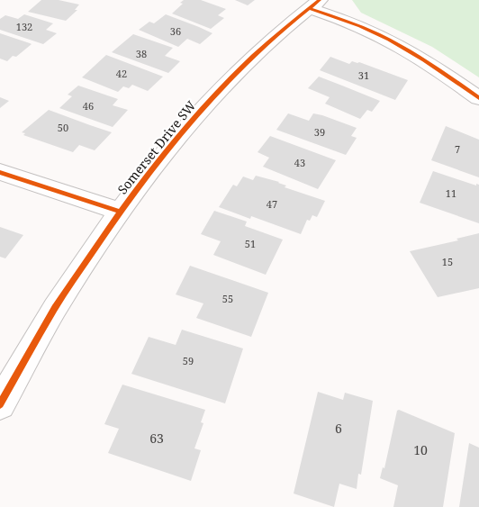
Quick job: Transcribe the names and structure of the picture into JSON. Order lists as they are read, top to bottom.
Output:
{
  "streets": {
    "street": ["Somerset Drive SW"]
  },
  "house_numbers": [
    "132",
    "36",
    "38",
    "42",
    "31",
    "46",
    "50",
    "39",
    "7",
    "43",
    "11",
    "47",
    "51",
    "15",
    "55",
    "59",
    "6",
    "63",
    "10"
  ]
}
